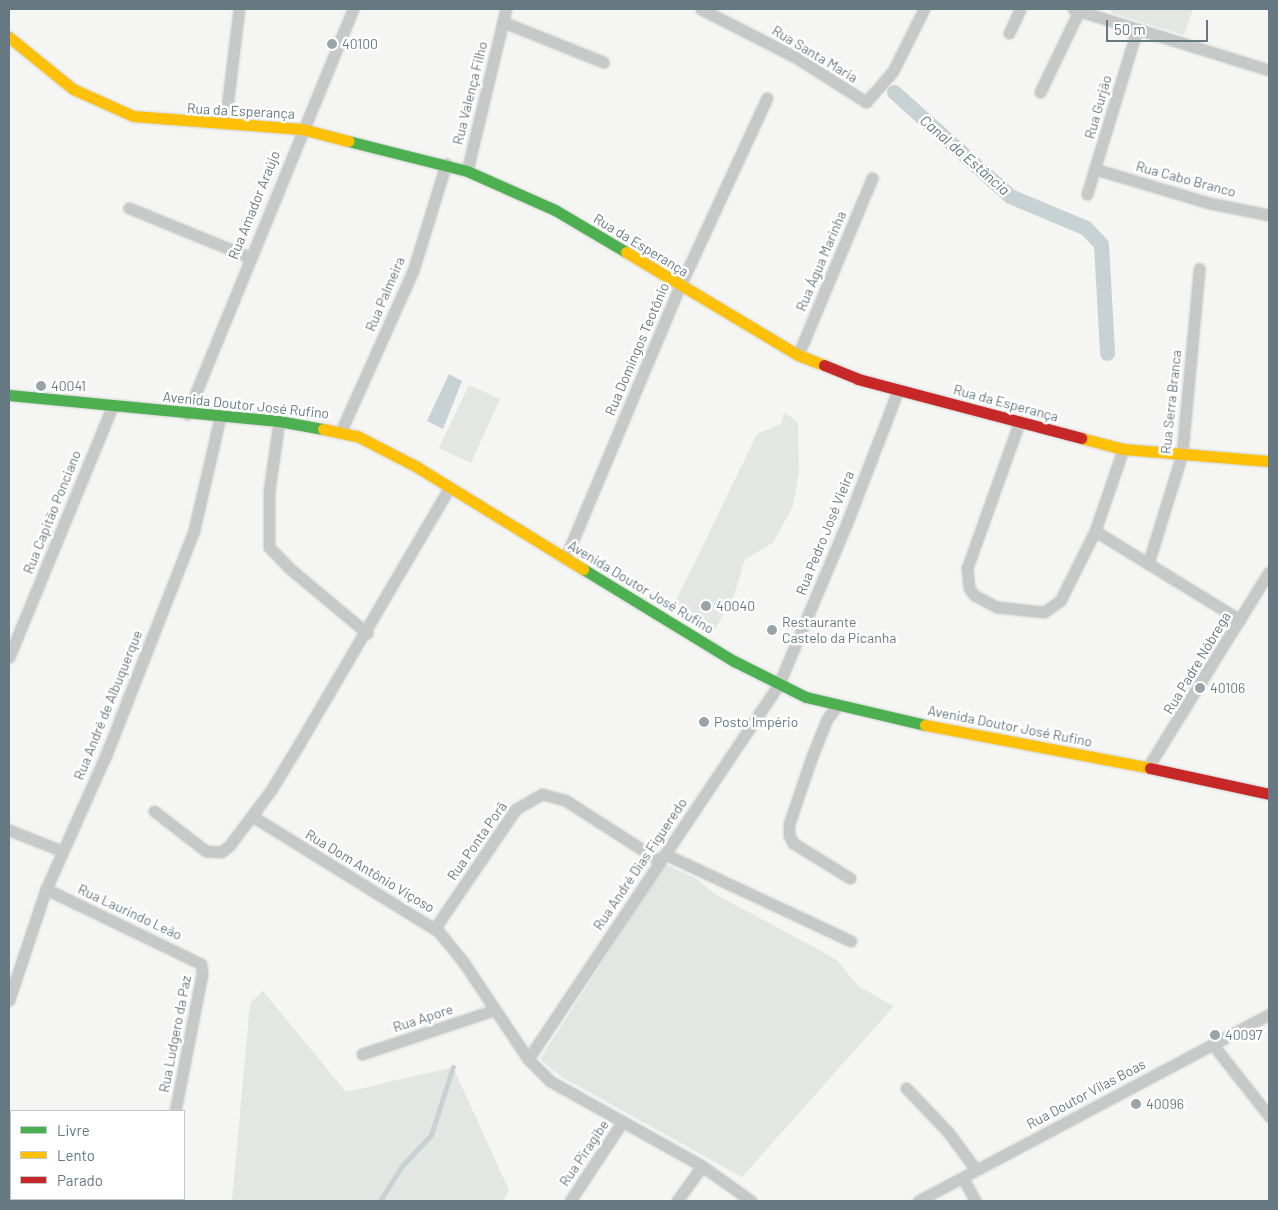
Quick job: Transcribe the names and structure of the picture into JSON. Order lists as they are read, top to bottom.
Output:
{
  "streets": {
    "street": [
      "Rua Santa Maria",
      "Rua Valença Filho",
      "Rua Gurjão",
      "Rua da Esperança",
      "Rua Cabo Branco",
      "Rua Amador Araújo",
      "Rua Água Marinha",
      "Rua Palmeira",
      "Rua Domingos Teotônio",
      "Rua Serra Branca",
      "Avenida Doutor José Rufino",
      "Rua Capitão Ponciano",
      "Rua Pedro José Vieira",
      "Rua Padre Nóbrega",
      "Rua André de Albuquerque",
      "Rua Ponta Porã",
      "Rua André Dias Figueredo",
      "Rua Dom Antônio Viçoso",
      "Rua Laurindo Leão",
      "Rua Apore",
      "Rua Ludgero da Paz",
      "Rua Doutor Vilas Boas",
      "Rua Piragibe"
    ]
  },
  "crossings": [
    ["Rua Valença Filho", "Rua da Esperança"],
    ["Rua Gurjão", "Rua Cabo Branco"],
    ["Rua da Esperança", "Rua Amador Araújo"],
    ["Rua da Esperança", "Rua Água Marinha"],
    ["Rua da Esperança", "Rua Palmeira"],
    ["Rua da Esperança", "Rua Domingos Teotônio"],
    ["Rua da Esperança", "Rua Serra Branca"],
    ["Rua da Esperança", "Rua Pedro José Vieira"],
    ["Rua Amador Araújo", "Avenida Doutor José Rufino"],
    ["Rua Palmeira", "Avenida Doutor José Rufino"],
    ["Rua Domingos Teotônio", "Avenida Doutor José Rufino"],
    ["Avenida Doutor José Rufino", "Rua Capitão Ponciano"],
    ["Avenida Doutor José Rufino", "Rua Pedro José Vieira"],
    ["Avenida Doutor José Rufino", "Rua Padre Nóbrega"],
    ["Avenida Doutor José Rufino", "Rua André de Albuquerque"],
    ["Avenida Doutor José Rufino", "Rua André Dias Figueredo"],
    ["Rua Pedro José Vieira", "Rua André Dias Figueredo"],
    ["Rua André de Albuquerque", "Rua Laurindo Leão"],
    ["Rua Ponta Porã", "Rua André Dias Figueredo"],
    ["Rua Ponta Porã", "Rua Dom Antônio Viçoso"],
    ["Rua André Dias Figueredo", "Rua Dom Antônio Viçoso"],
    ["Rua Dom Antônio Viçoso", "Rua Apore"],
    ["Rua Dom Antônio Viçoso", "Rua Piragibe"],
    ["Rua Laurindo Leão", "Rua Ludgero da Paz"]
  ],
  "water": ["Canal da Estância"],
  "places": [
    "40100",
    "40041",
    "40040",
    "Restaurante Castelo da Picanha",
    "40106",
    "Posto Império",
    "40097",
    "40096"
  ],
  "legend": ["Livre", "Lento", "Parado"],
  "scale_bar": "50 m"
}
